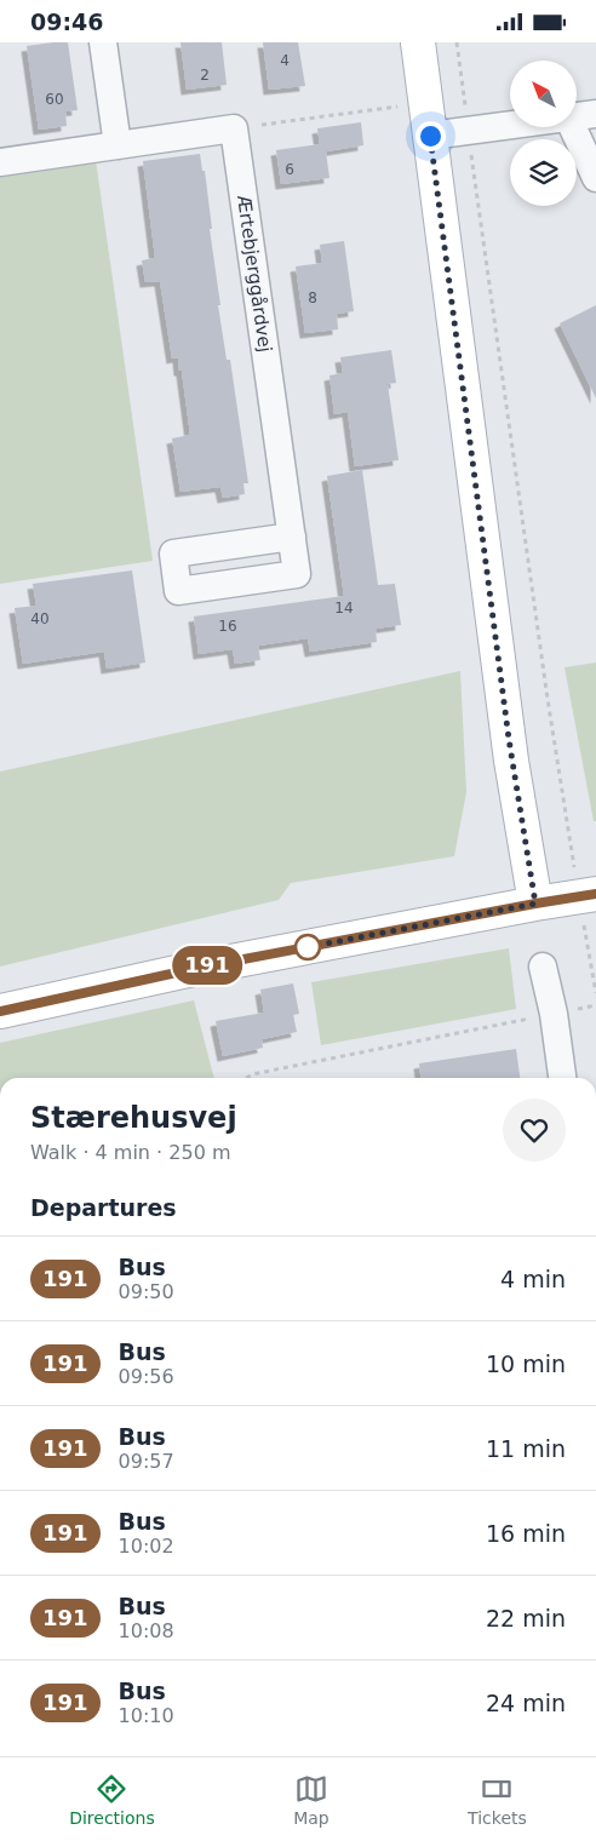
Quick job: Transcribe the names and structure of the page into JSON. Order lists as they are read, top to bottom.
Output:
{
  "streets": {
    "street": ["Ærtebjerggårdvej"]
  },
  "lines": ["bus line 191"],
  "house_numbers": [
    "4",
    "2",
    "60",
    "6",
    "8",
    "14",
    "40",
    "16"
  ],
  "north": "top left",
  "page": {
    "status": "09:46",
    "on_map": "191",
    "heading": [
      ["Stærehusvej", "Walk · 4 min · 250 m"],
      "Departures"
    ],
    "list": [
      {
        "mark": "191",
        "name": "Bus",
        "note": "09:50",
        "value": "4 min"
      },
      {
        "mark": "191",
        "name": "Bus",
        "note": "09:56",
        "value": "10 min"
      },
      {
        "mark": "191",
        "name": "Bus",
        "note": "09:57",
        "value": "11 min"
      },
      {
        "mark": "191",
        "name": "Bus",
        "note": "10:02",
        "value": "16 min"
      },
      {
        "mark": "191",
        "name": "Bus",
        "note": "10:08",
        "value": "22 min"
      },
      {
        "mark": "191",
        "name": "Bus",
        "note": "10:10",
        "value": "24 min"
      }
    ],
    "tabs": ["Directions", "Map", "Tickets"]
  }
}
